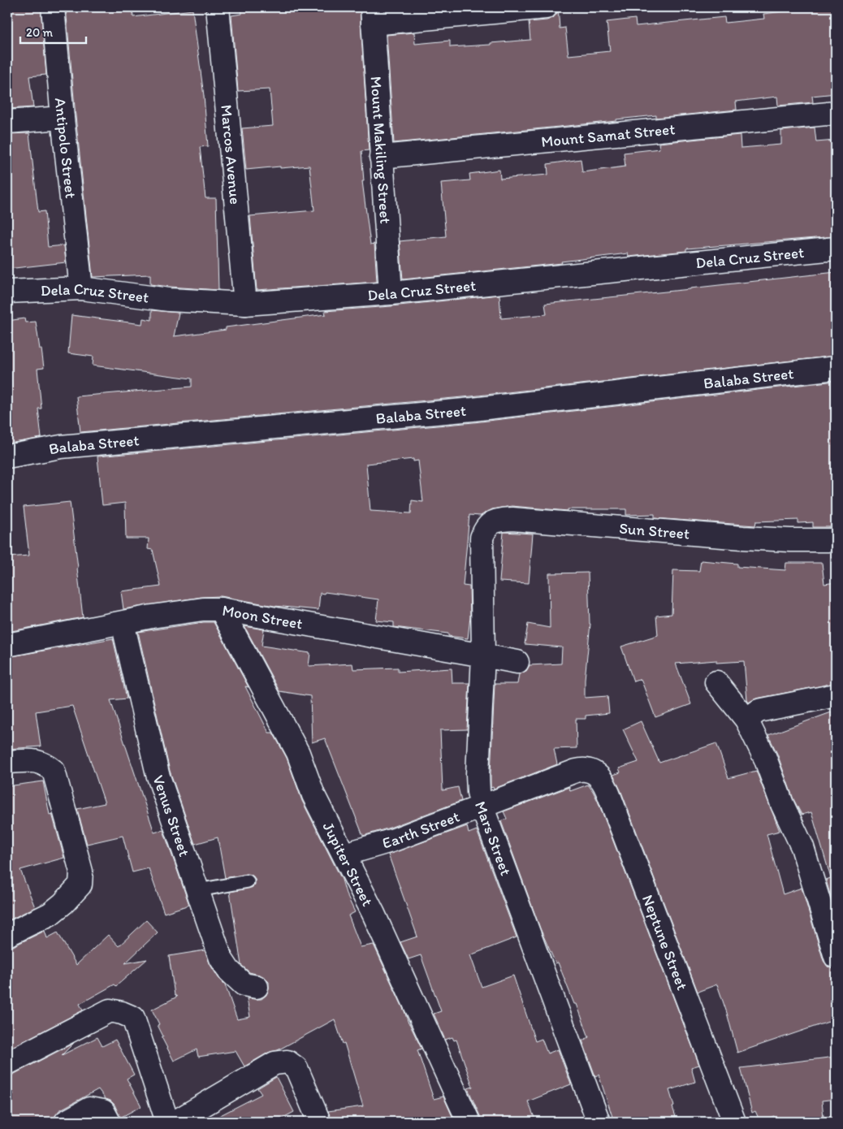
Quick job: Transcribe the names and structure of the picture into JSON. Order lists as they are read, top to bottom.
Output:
{
  "streets": {
    "street": [
      "Mount Samat Street",
      "Antipolo Street",
      "Mount Makiling Street",
      "Marcos Avenue",
      "Dela Cruz Street",
      "Balaba Street",
      "Sun Street",
      "Moon Street",
      "Venus Street",
      "Earth Street",
      "Mars Street",
      "Jupiter Street",
      "Neptune Street"
    ]
  },
  "crossings": [
    ["Mount Samat Street", "Mount Makiling Street"],
    ["Antipolo Street", "Dela Cruz Street"],
    ["Mount Makiling Street", "Dela Cruz Street"],
    ["Marcos Avenue", "Dela Cruz Street"],
    ["Sun Street", "Mars Street"],
    ["Moon Street", "Venus Street"],
    ["Moon Street", "Mars Street"],
    ["Moon Street", "Jupiter Street"],
    ["Earth Street", "Mars Street"],
    ["Earth Street", "Jupiter Street"],
    ["Earth Street", "Neptune Street"]
  ],
  "scale_bar": "20 m"
}
